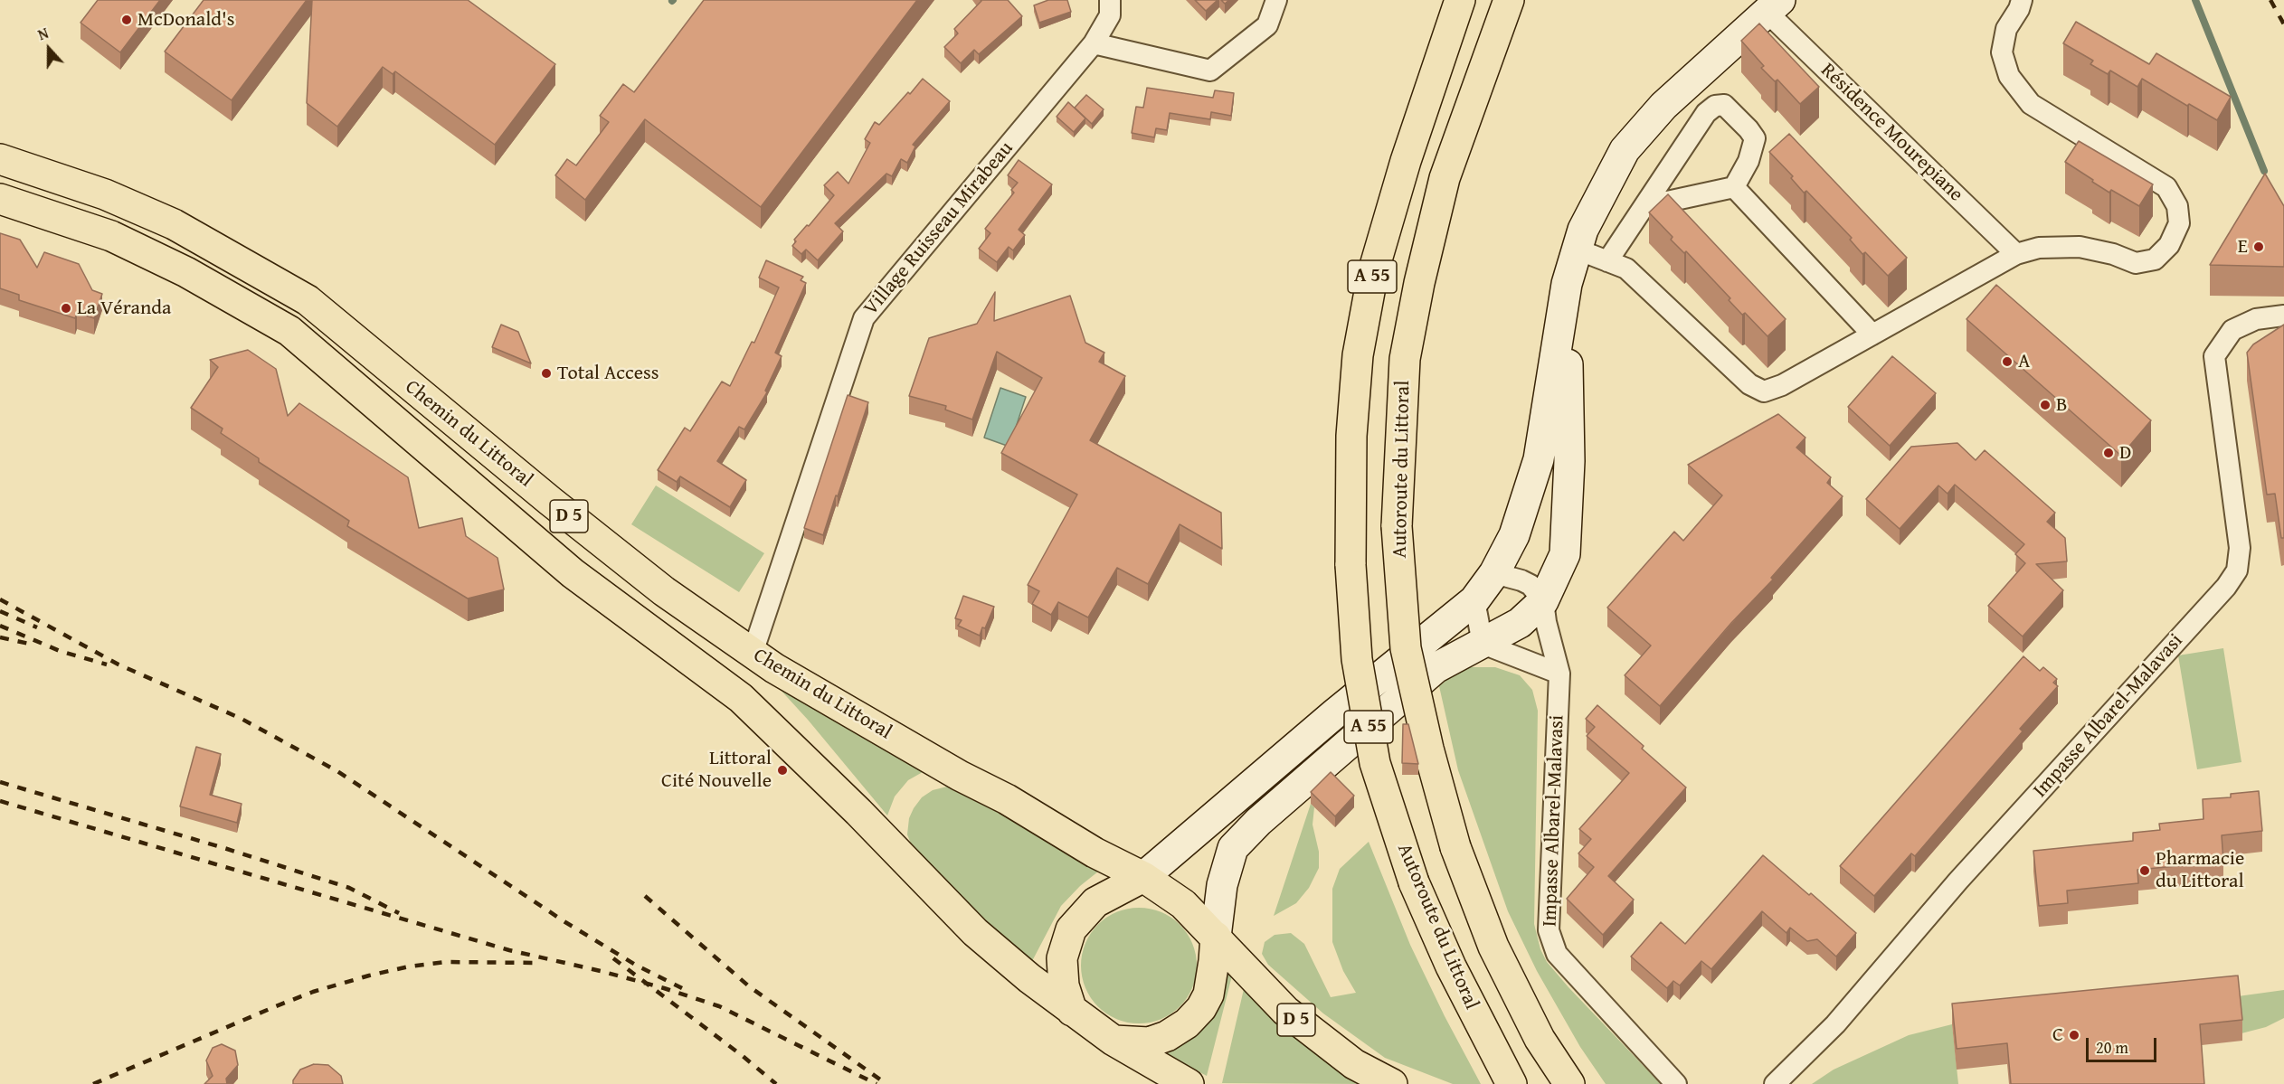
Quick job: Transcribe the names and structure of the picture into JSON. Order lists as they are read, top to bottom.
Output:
{
  "streets": {
    "main road": [
      "A 55",
      "Chemin du Littoral",
      "Autoroute du Littoral",
      "D 5"
    ],
    "street": ["Résidence Mourepiane", "Village Ruisseau Mirabeau", "Impasse Albarel-Malavasi"]
  },
  "crossings": [
    ["Village Ruisseau Mirabeau", "Chemin du Littoral"],
    ["Chemin du Littoral", "D 5"]
  ],
  "places": [
    "McDonald's",
    "E",
    "La Véranda",
    "A",
    "Total Access",
    "B",
    "D",
    "Littoral Cité Nouvelle",
    "Pharmacie du Littoral",
    "C"
  ],
  "scale_bar": "20 m",
  "north": "top"
}
